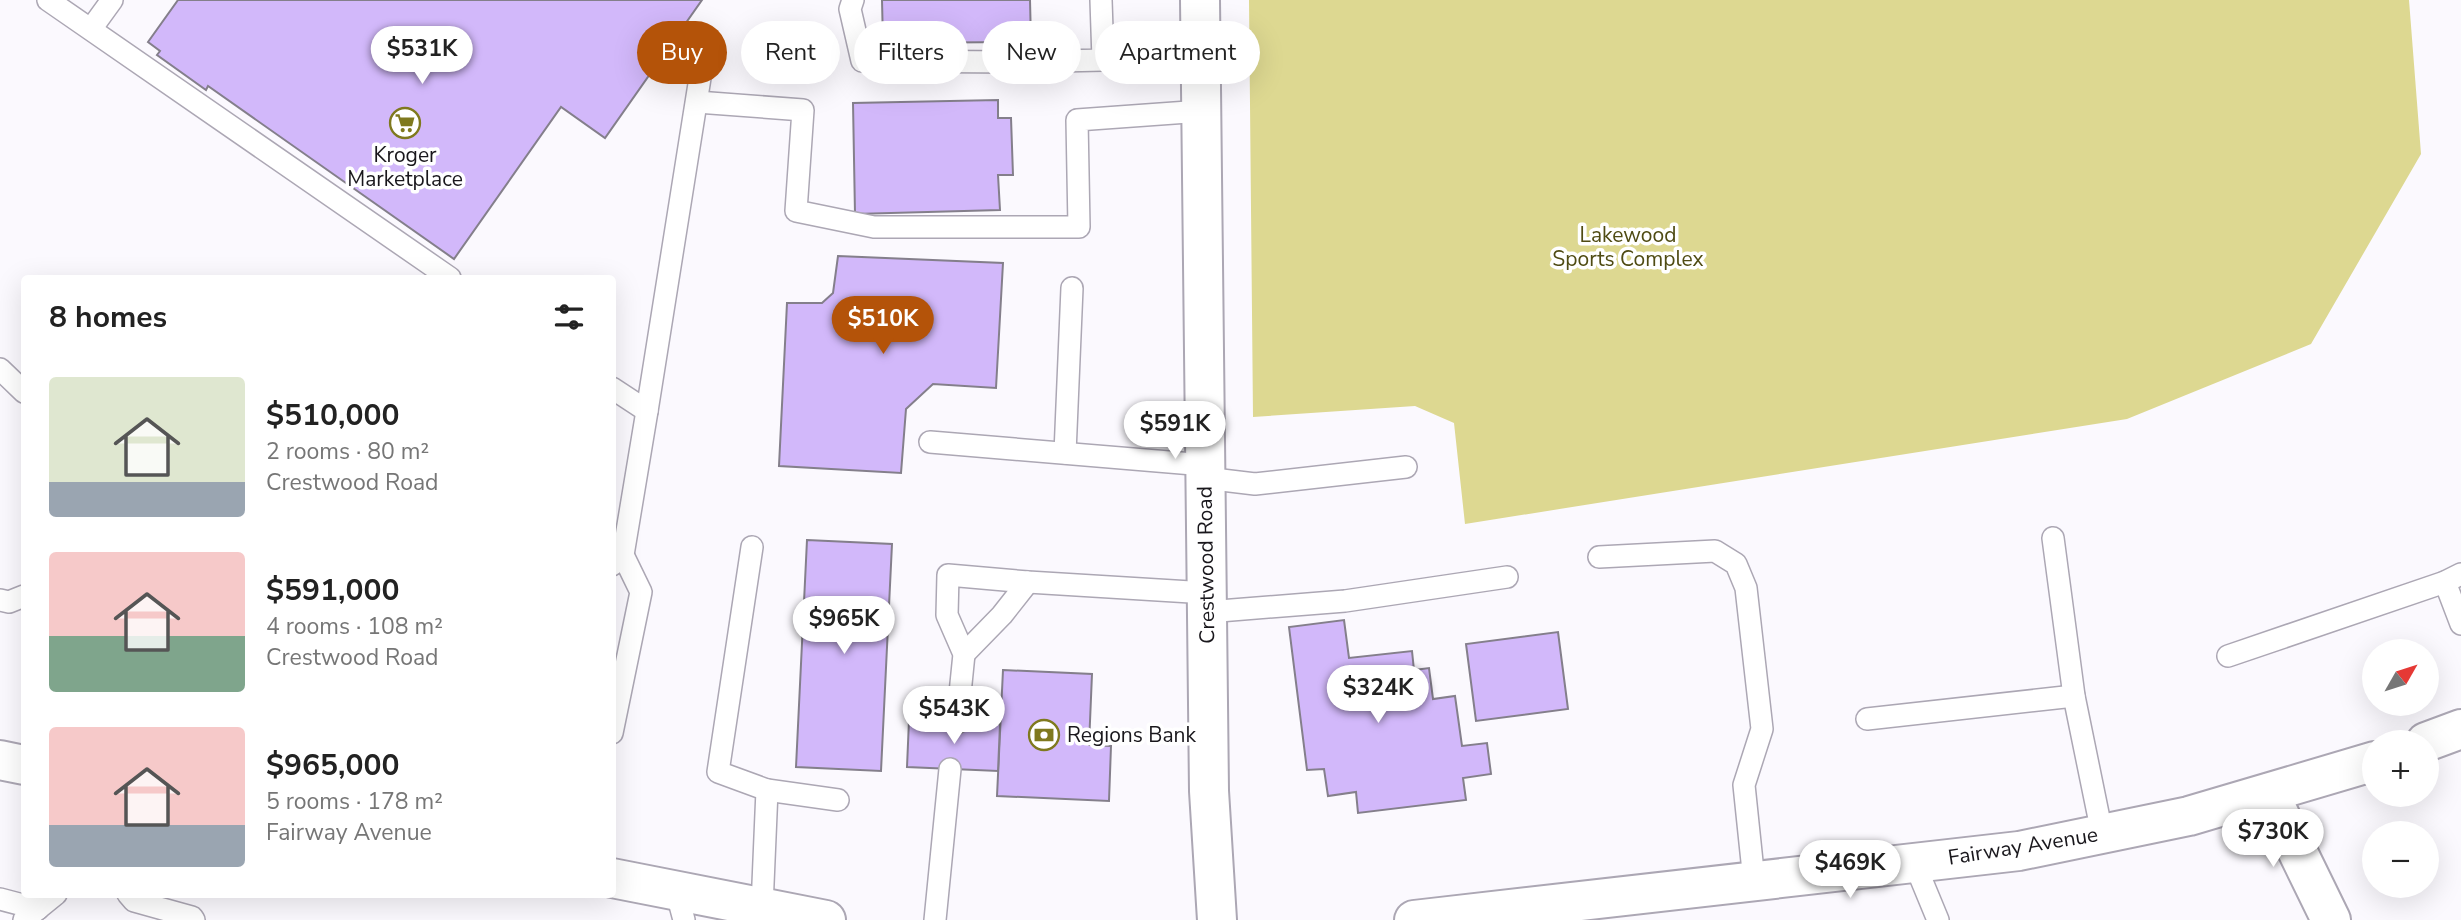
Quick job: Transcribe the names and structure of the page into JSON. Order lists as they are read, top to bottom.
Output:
{
  "streets": {
    "street": ["Crestwood Road", "Fairway Avenue"]
  },
  "parks": ["Lakewood Sports Complex"],
  "places": {
    "supermarket": ["Kroger Marketplace"],
    "bank": ["Regions Bank"]
  },
  "north": "top right",
  "page": {
    "chip": [
      "Buy",
      "Rent",
      "Filters",
      "New",
      "Apartment"
    ],
    "price": [
      "$531K",
      "$510K",
      "$591K",
      "$965K",
      "$324K",
      "$543K",
      "$730K",
      "$469K"
    ],
    "heading": "8 homes",
    "list": [
      {
        "name": "$510,000",
        "note": "2 rooms · 80 m² · Crestwood Road"
      },
      {
        "name": "$591,000",
        "note": "4 rooms · 108 m² · Crestwood Road"
      },
      {
        "name": "$965,000",
        "note": "5 rooms · 178 m² · Fairway Avenue"
      }
    ],
    "map_buttons": ["+", "−"]
  }
}
